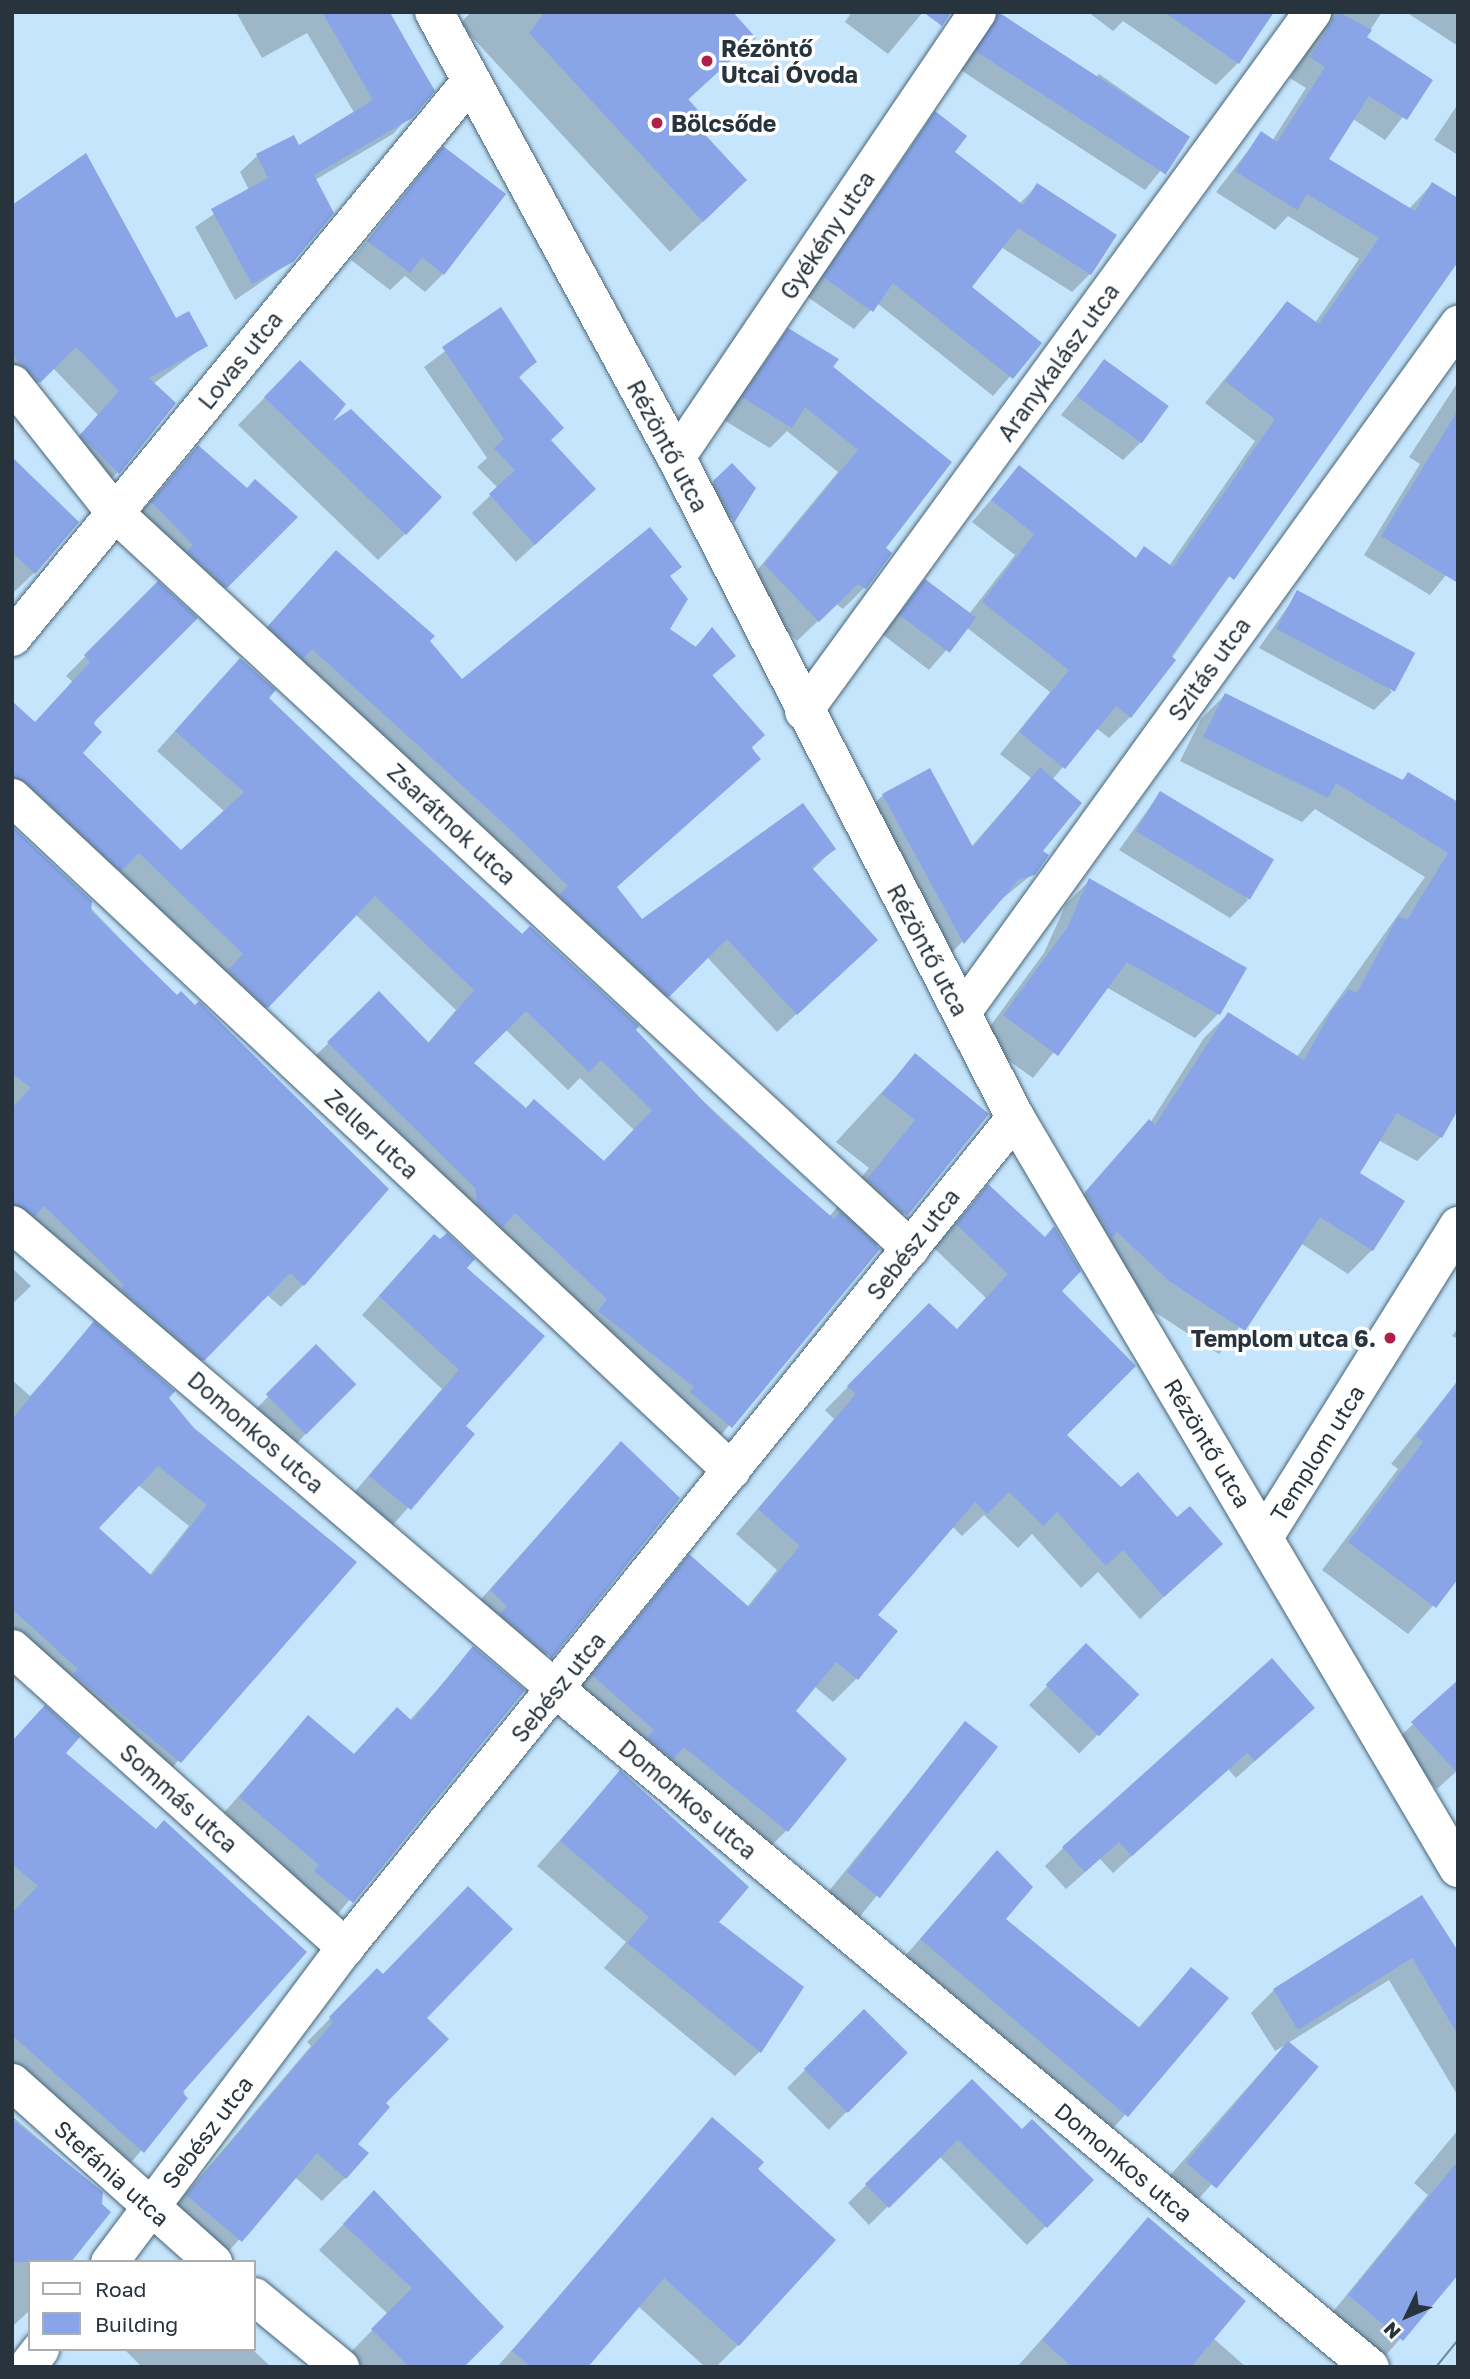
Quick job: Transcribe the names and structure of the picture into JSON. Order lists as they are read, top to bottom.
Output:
{
  "streets": {
    "main road": ["Rézöntő utca", "Templom utca"],
    "street": [
      "Gyékény utca",
      "Lovas utca",
      "Aranykalász utca",
      "Szitás utca",
      "Zsarátnok utca",
      "Zeller utca",
      "Sebész utca",
      "Domonkos utca",
      "Sommás utca",
      "Stefánia utca"
    ]
  },
  "crossings": [
    ["Gyékény utca", "Rézöntő utca"],
    ["Lovas utca", "Rézöntő utca"],
    ["Lovas utca", "Zsarátnok utca"],
    ["Aranykalász utca", "Rézöntő utca"],
    ["Rézöntő utca", "Szitás utca"],
    ["Rézöntő utca", "Sebész utca"],
    ["Rézöntő utca", "Templom utca"],
    ["Zsarátnok utca", "Sebész utca"],
    ["Zeller utca", "Sebész utca"],
    ["Sebész utca", "Domonkos utca"],
    ["Sebész utca", "Sommás utca"],
    ["Sebész utca", "Stefánia utca"]
  ],
  "places": ["Rézöntő Utcai Óvoda", "Bölcsőde", "Templom utca 6."],
  "legend": ["Road", "Building"],
  "north": "bottom left"
}
